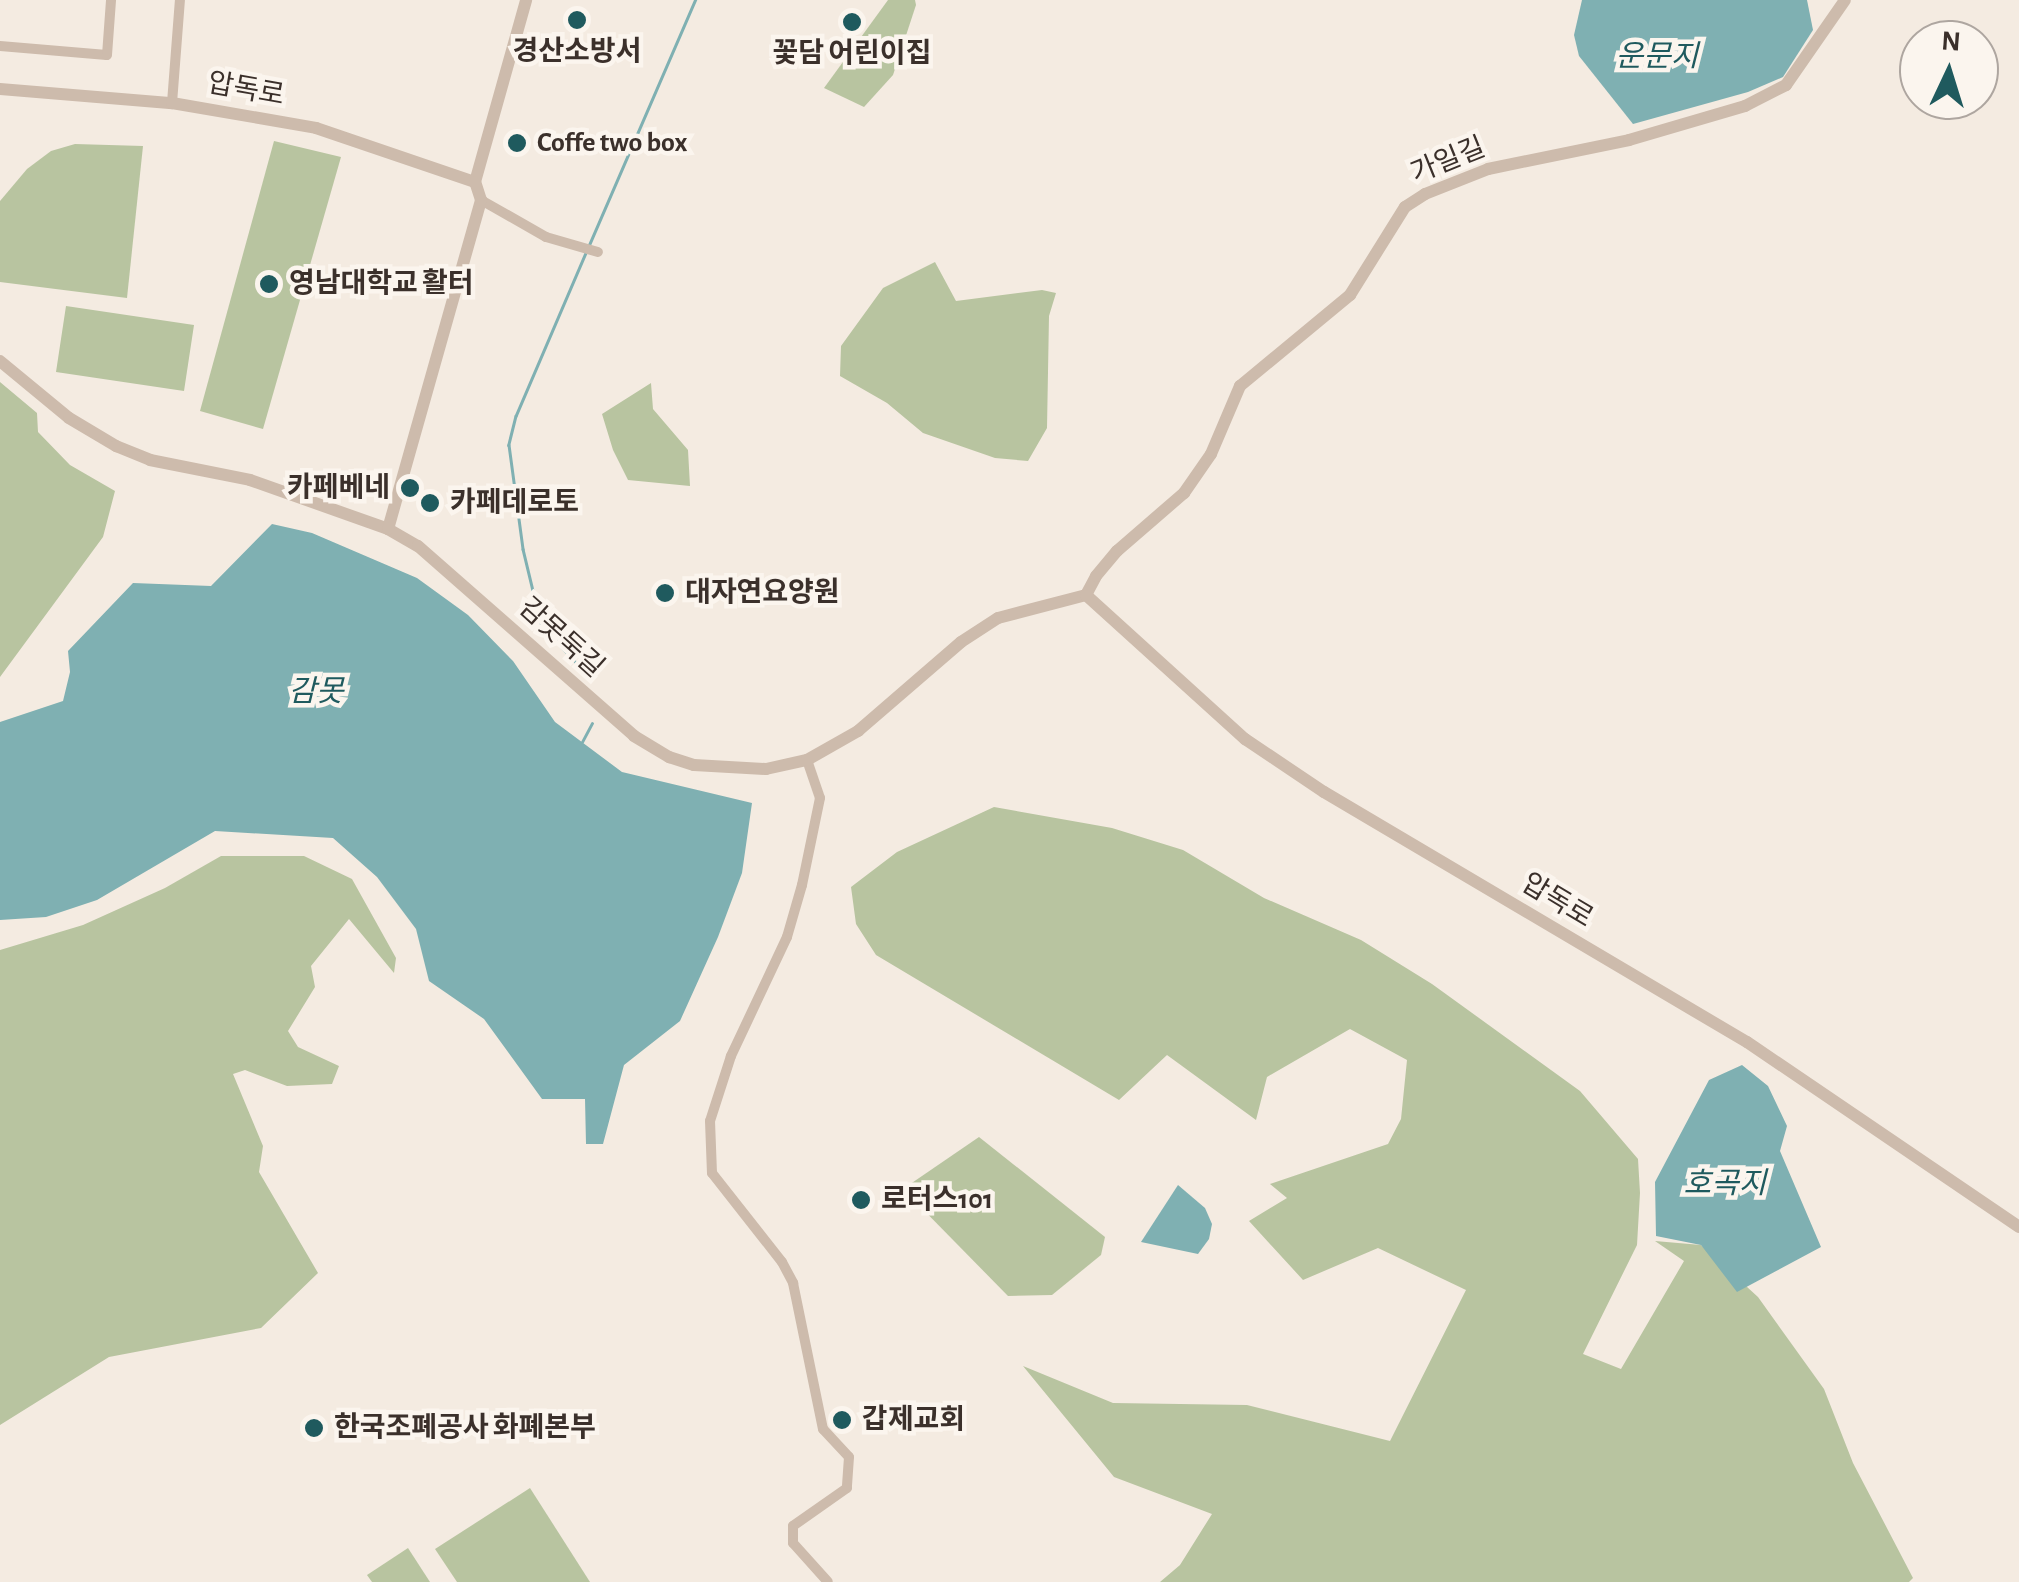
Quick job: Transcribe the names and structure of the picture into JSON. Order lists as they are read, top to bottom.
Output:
{
  "streets": {
    "street": ["압독로", "가일길", "감못둑길"]
  },
  "crossings": [
    ["압독로", "가일길"],
    ["압독로", "감못둑길"],
    ["가일길", "감못둑길"]
  ],
  "water": ["운문지", "감못", "호곡지"],
  "places": [
    "경산소방서",
    "꽃담 어린이집",
    "Coffe two box",
    "영남대학교 활터",
    "카페베네",
    "카페데로토",
    "대자연요양원",
    "로터스101",
    "갑제교회",
    "한국조폐공사 화폐본부"
  ],
  "north": "top"
}
